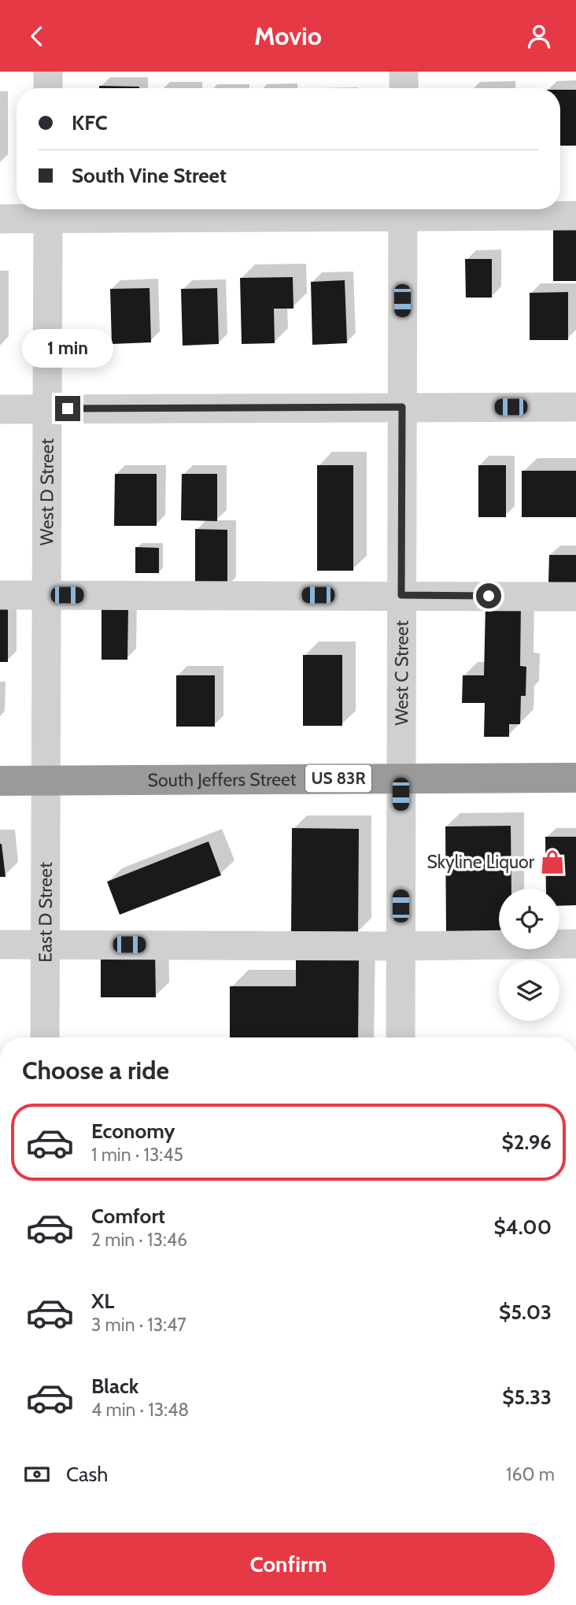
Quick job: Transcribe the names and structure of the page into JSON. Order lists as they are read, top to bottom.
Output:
{
  "streets": {
    "highway": ["US 83R", "South Jeffers Street"],
    "street": ["West D Street", "West C Street", "East D Street"]
  },
  "crossings": [
    ["West D Street", "South Jeffers Street"],
    ["West D Street", "East D Street"],
    ["West C Street", "South Jeffers Street"],
    ["South Jeffers Street", "East D Street"]
  ],
  "places": {
    "shop": ["Skyline Liquor"]
  },
  "page": {
    "header": "Movio",
    "banner": ["KFC", "South Vine Street"],
    "bubble": "1 min",
    "heading": "Choose a ride",
    "list": [
      {
        "name": "Economy",
        "note": "1 min · 13:45",
        "value": "$2.96"
      },
      {
        "name": "Comfort",
        "note": "2 min · 13:46",
        "value": "$4.00"
      },
      {
        "name": "XL",
        "note": "3 min · 13:47",
        "value": "$5.03"
      },
      {
        "name": "Black",
        "note": "4 min · 13:48",
        "value": "$5.33"
      }
    ],
    "pay": ["Cash", "160 m"],
    "buttons": "Confirm"
  }
}
